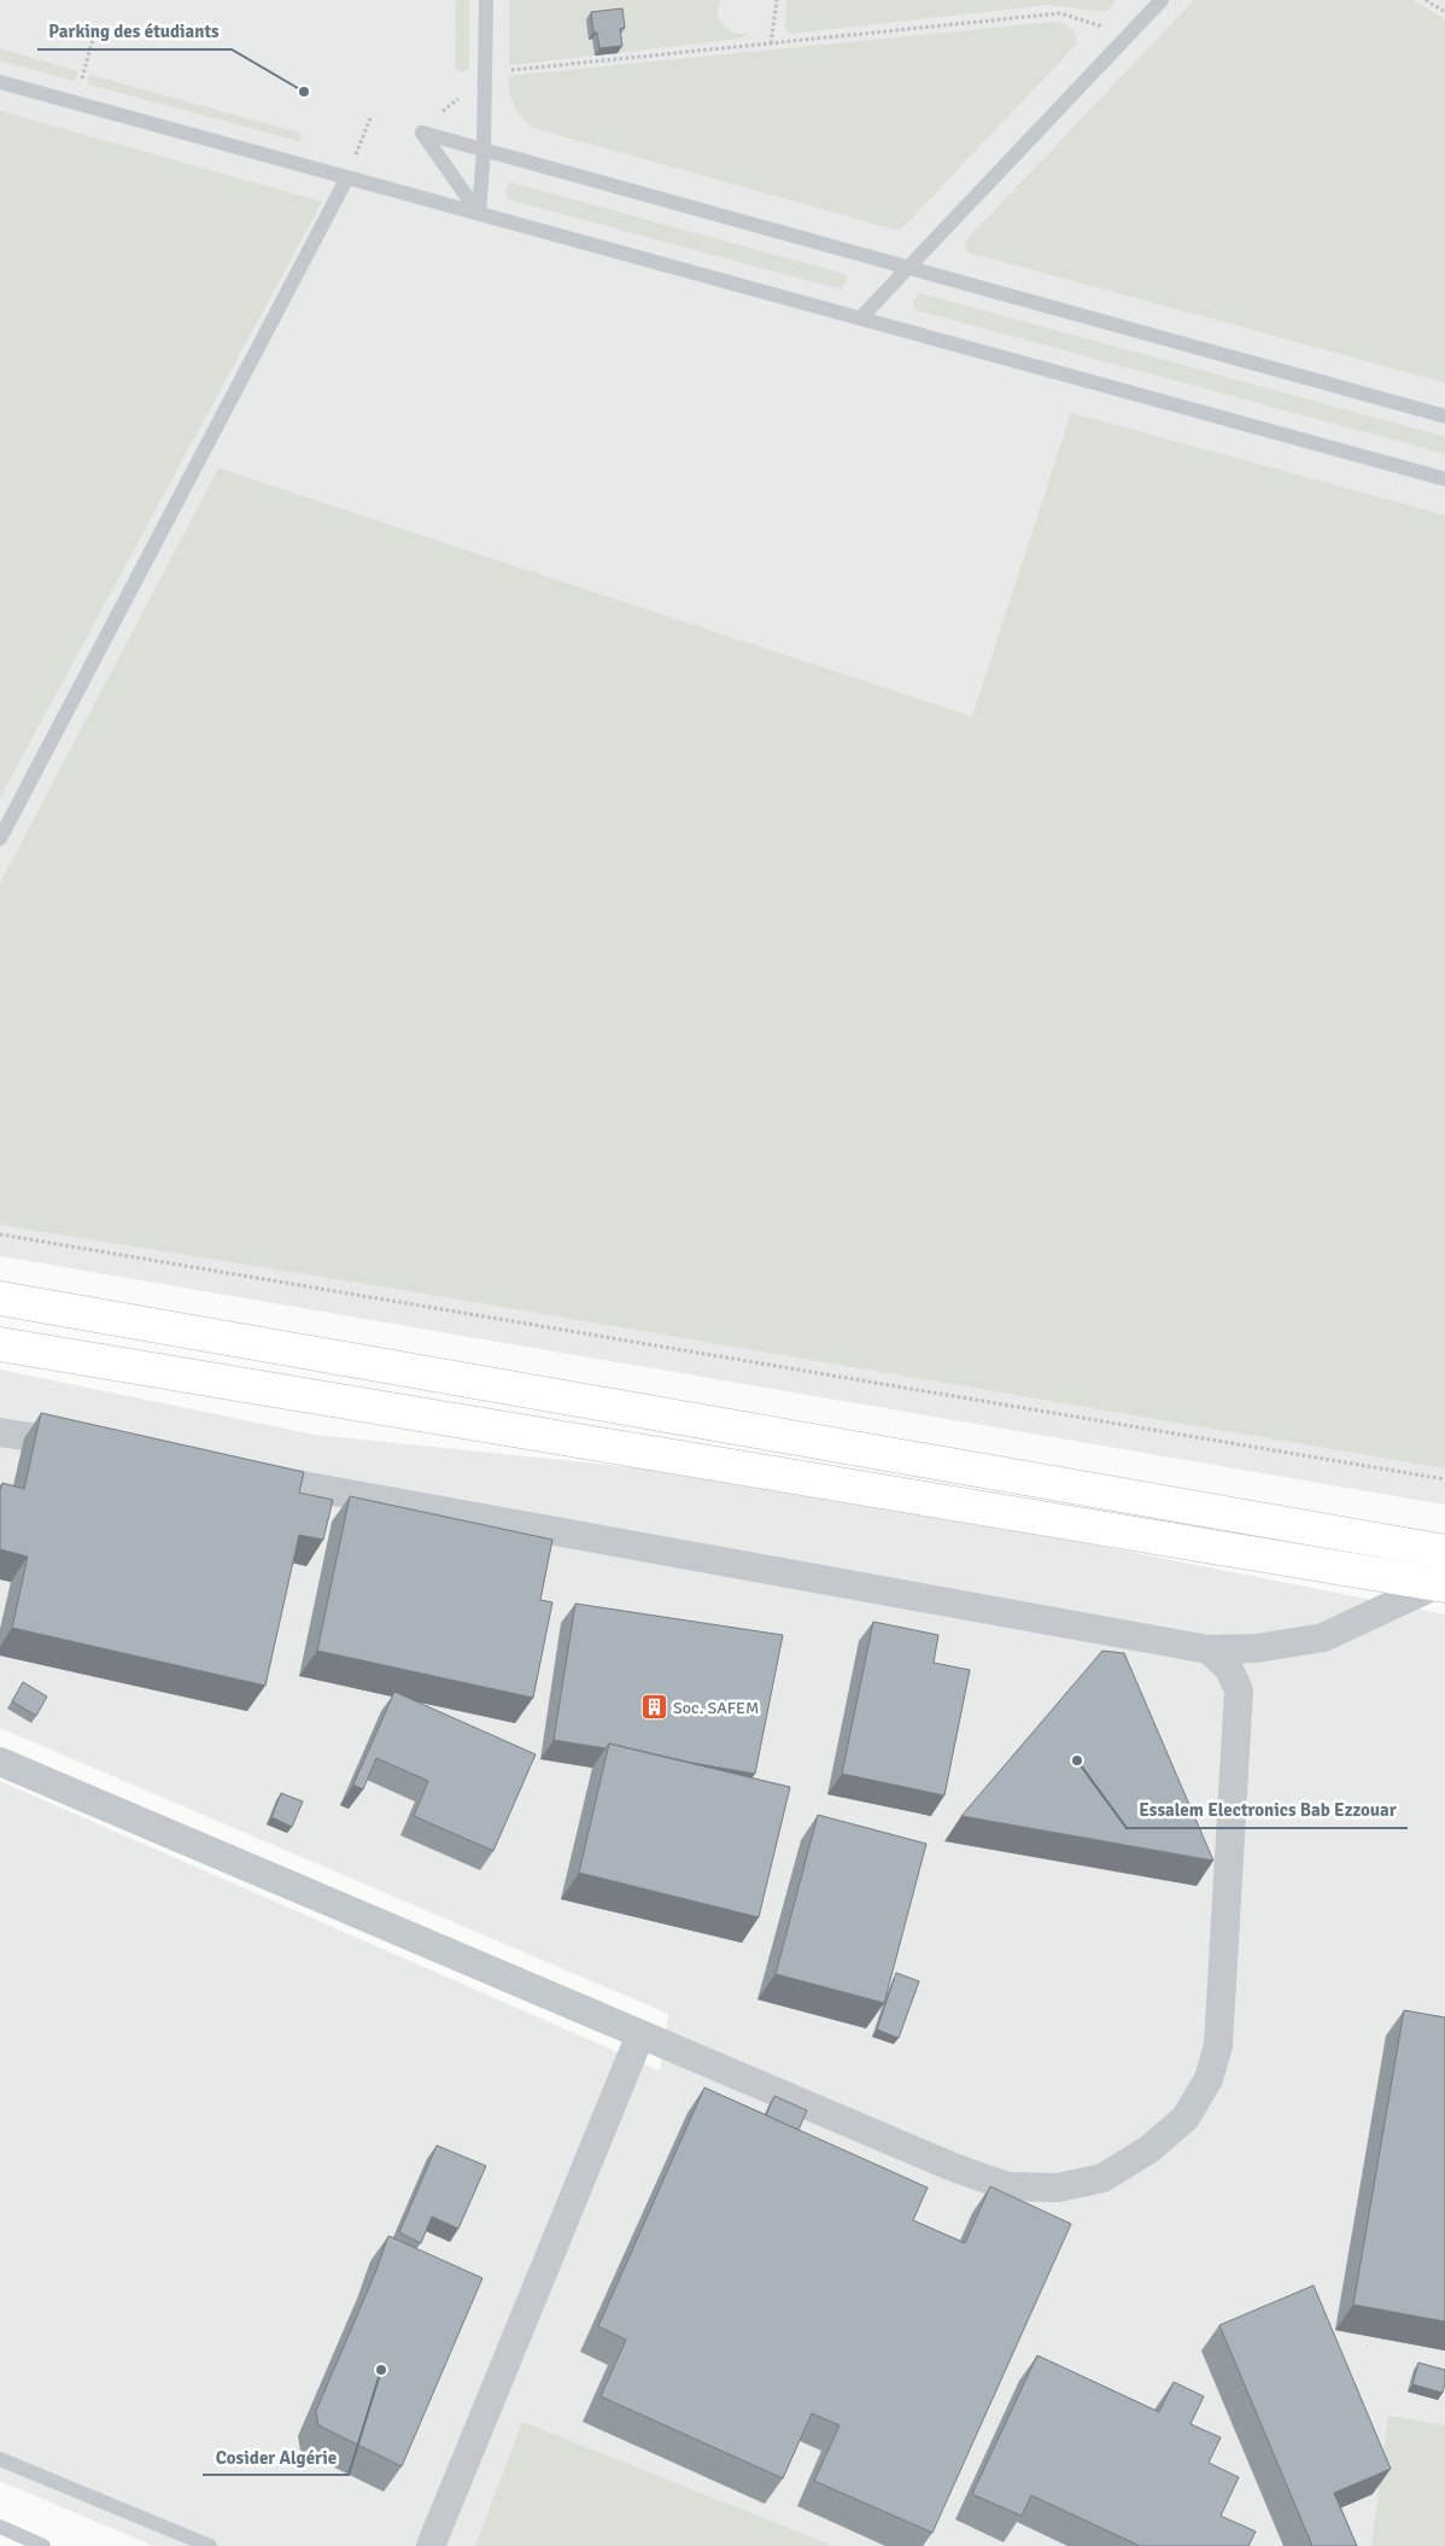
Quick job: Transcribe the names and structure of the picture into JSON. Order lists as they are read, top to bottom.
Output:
{
  "places": {
    "other": ["Parking des étudiants", "Essalem Electronics Bab Ezzouar", "Cosider Algérie"],
    "building": ["Soc. SAFEM"]
  }
}
